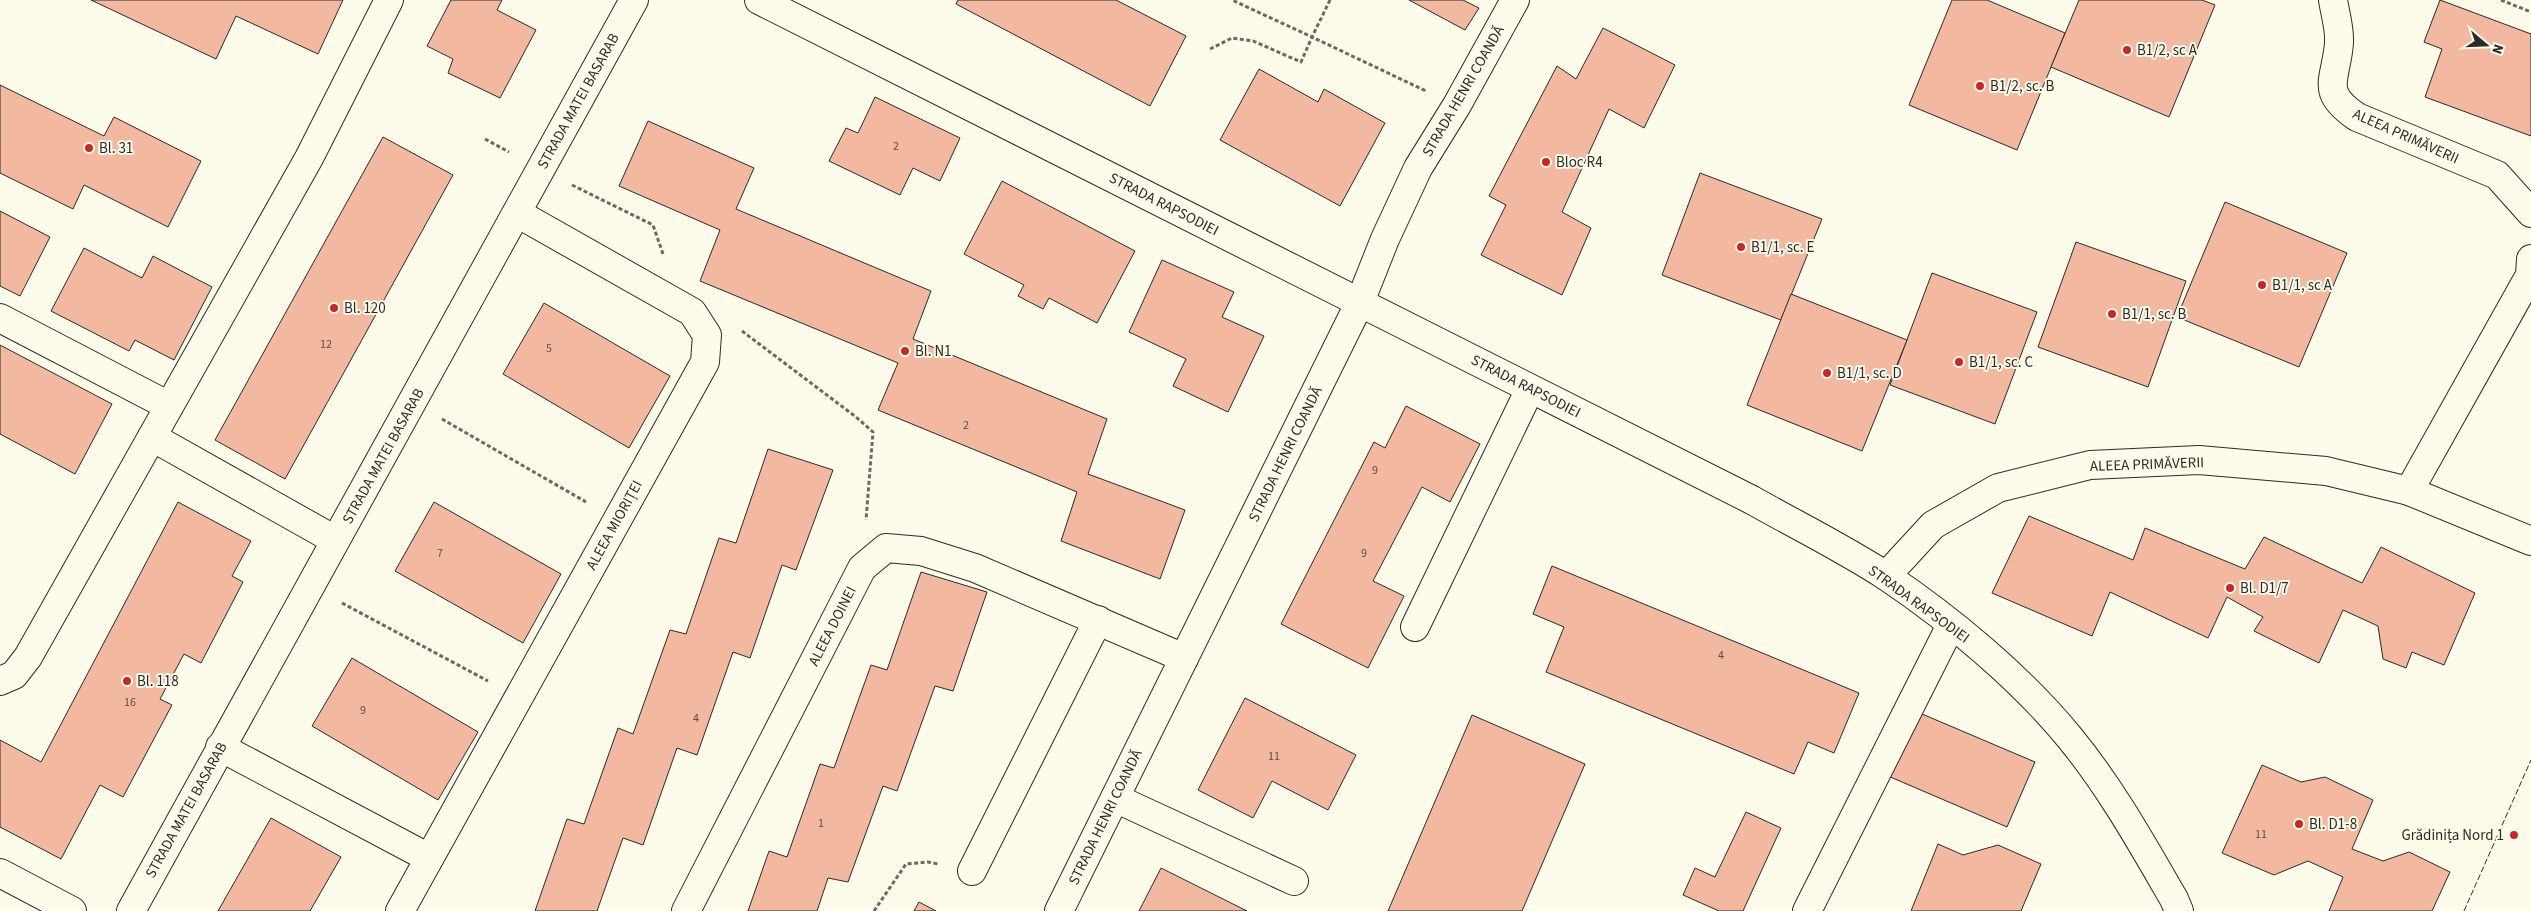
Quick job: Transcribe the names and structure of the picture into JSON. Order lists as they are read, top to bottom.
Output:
{
  "streets": {
    "street": [
      "STRADA HENRI COANDĂ",
      "STRADA MATEI BASARAB",
      "ALEEA PRIMĂVERII",
      "STRADA RAPSODIEI",
      "ALEEA MIORIȚEI",
      "ALEEA DOINEI"
    ]
  },
  "crossings": [
    ["STRADA HENRI COANDĂ", "STRADA RAPSODIEI"],
    ["STRADA HENRI COANDĂ", "ALEEA DOINEI"],
    ["STRADA MATEI BASARAB", "ALEEA MIORIȚEI"],
    ["ALEEA PRIMĂVERII", "STRADA RAPSODIEI"]
  ],
  "places": [
    "B1/2, sc A",
    "B1/2, sc. B",
    "Bl. 31",
    "Bloc R4",
    "B1/1, sc. E",
    "B1/1, sc A",
    "Bl. 120",
    "B1/1, sc. B",
    "Bl. N1",
    "B1/1, sc. C",
    "B1/1, sc. D",
    "Bl. D1/7",
    "Bl. 118",
    "Bl. D1-8",
    "Grădinița Nord 1"
  ],
  "house_numbers": [
    "2",
    "12",
    "5",
    "2",
    "9",
    "7",
    "9",
    "4",
    "16",
    "9",
    "4",
    "11",
    "1",
    "11"
  ],
  "north": "right"
}
